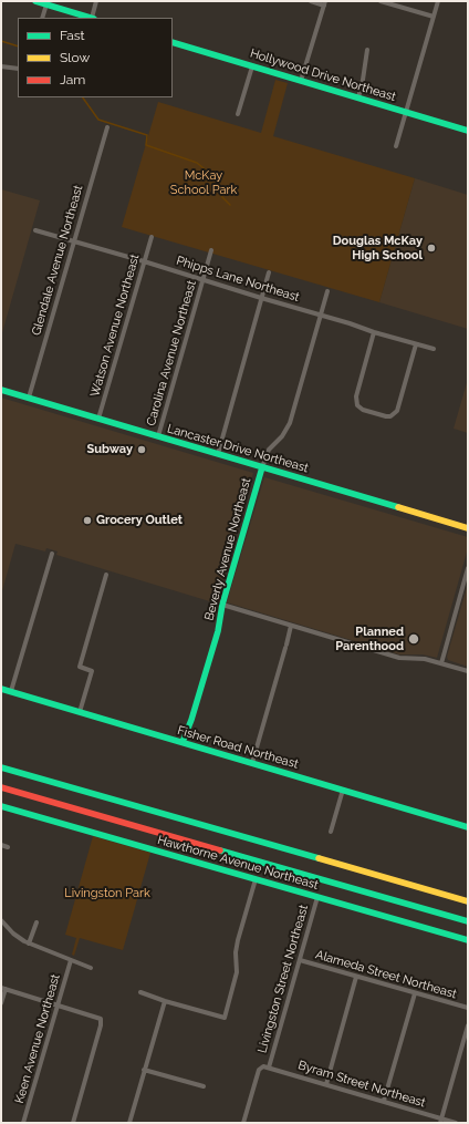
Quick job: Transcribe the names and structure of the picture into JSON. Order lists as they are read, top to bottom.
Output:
{
  "streets": {
    "main road": [
      "Hollywood Drive Northeast",
      "Lancaster Drive Northeast",
      "Beverly Avenue Northeast",
      "Fisher Road Northeast",
      "Hawthorne Avenue Northeast"
    ],
    "street": [
      "Glendale Avenue Northeast",
      "Phipps Lane Northeast",
      "Watson Avenue Northeast",
      "Carolina Avenue Northeast",
      "Alameda Street Northeast",
      "Livingston Street Northeast",
      "Keen Avenue Northeast",
      "Byram Street Northeast"
    ]
  },
  "crossings": [
    ["Glendale Avenue Northeast", "Phipps Lane Northeast"],
    ["Glendale Avenue Northeast", "Lancaster Drive Northeast"],
    ["Phipps Lane Northeast", "Watson Avenue Northeast"],
    ["Phipps Lane Northeast", "Carolina Avenue Northeast"],
    ["Phipps Lane Northeast", "Beverly Avenue Northeast"],
    ["Watson Avenue Northeast", "Lancaster Drive Northeast"],
    ["Carolina Avenue Northeast", "Lancaster Drive Northeast"],
    ["Lancaster Drive Northeast", "Beverly Avenue Northeast"],
    ["Beverly Avenue Northeast", "Fisher Road Northeast"],
    ["Hawthorne Avenue Northeast", "Livingston Street Northeast"],
    ["Alameda Street Northeast", "Livingston Street Northeast"],
    ["Livingston Street Northeast", "Byram Street Northeast"]
  ],
  "parks": ["McKay School Park", "Livingston Park"],
  "places": [
    "Douglas McKay High School",
    "Subway",
    "Grocery Outlet",
    "Planned Parenthood"
  ],
  "legend": ["Fast", "Slow", "Jam"]
}
